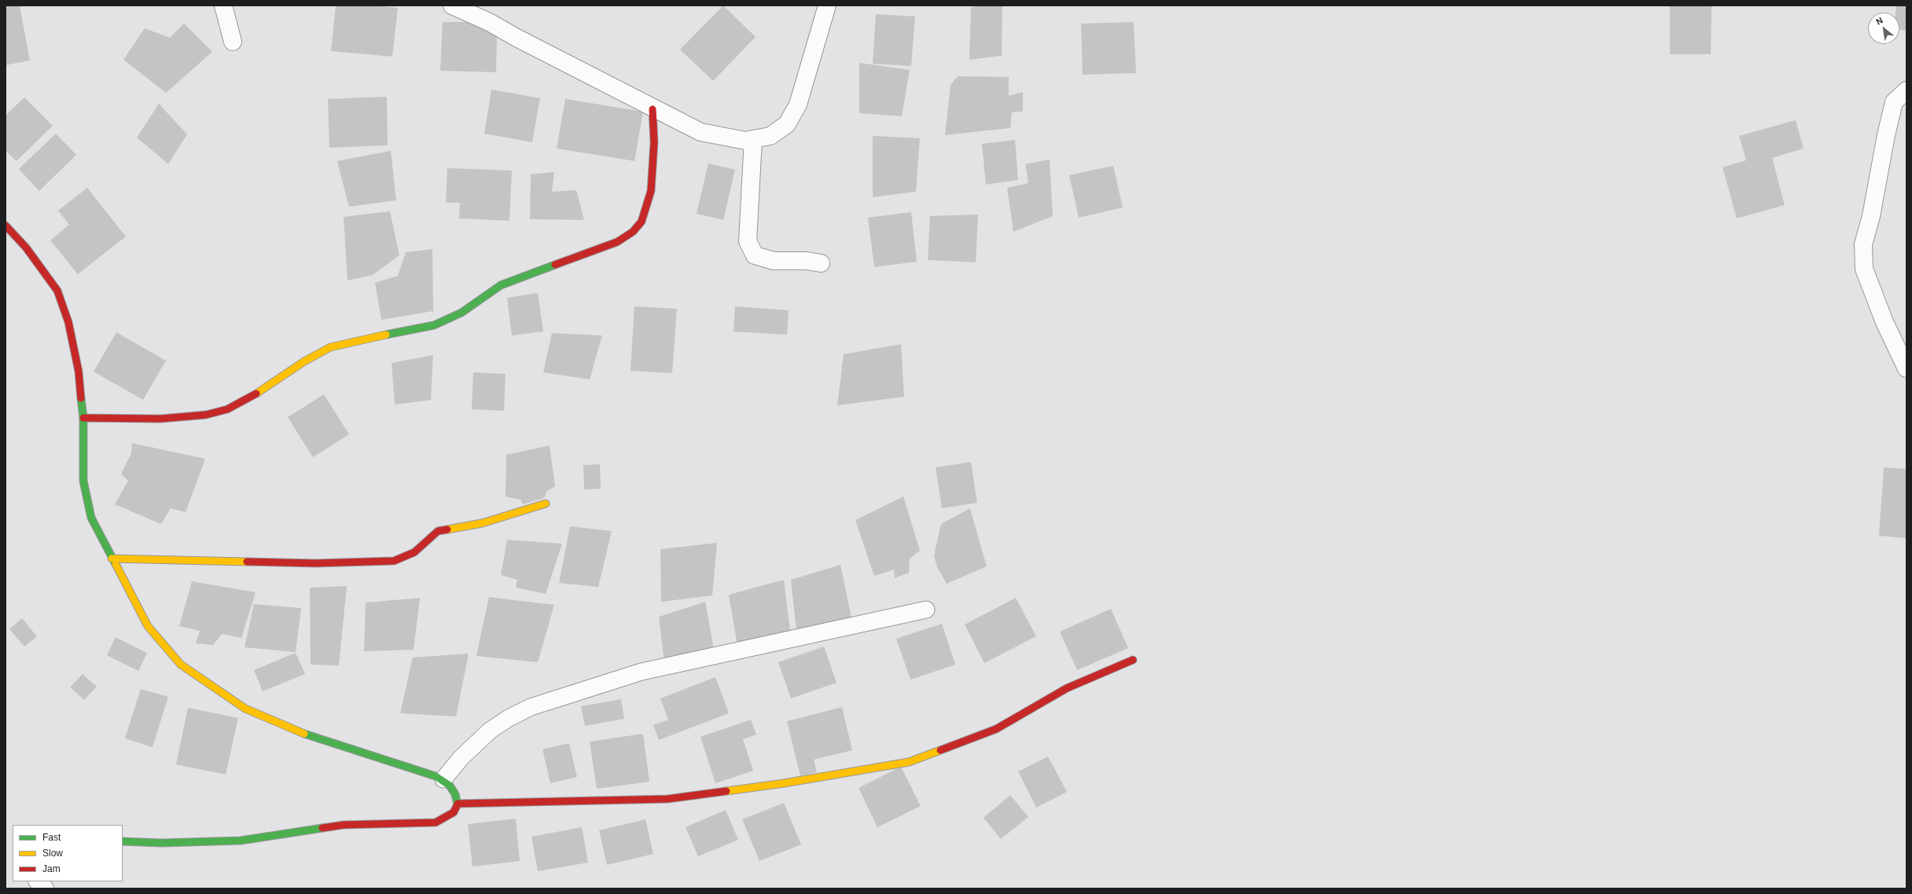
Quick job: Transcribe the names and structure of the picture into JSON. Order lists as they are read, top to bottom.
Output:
{
  "legend": ["Fast", "Slow", "Jam"],
  "north": "top left"
}
